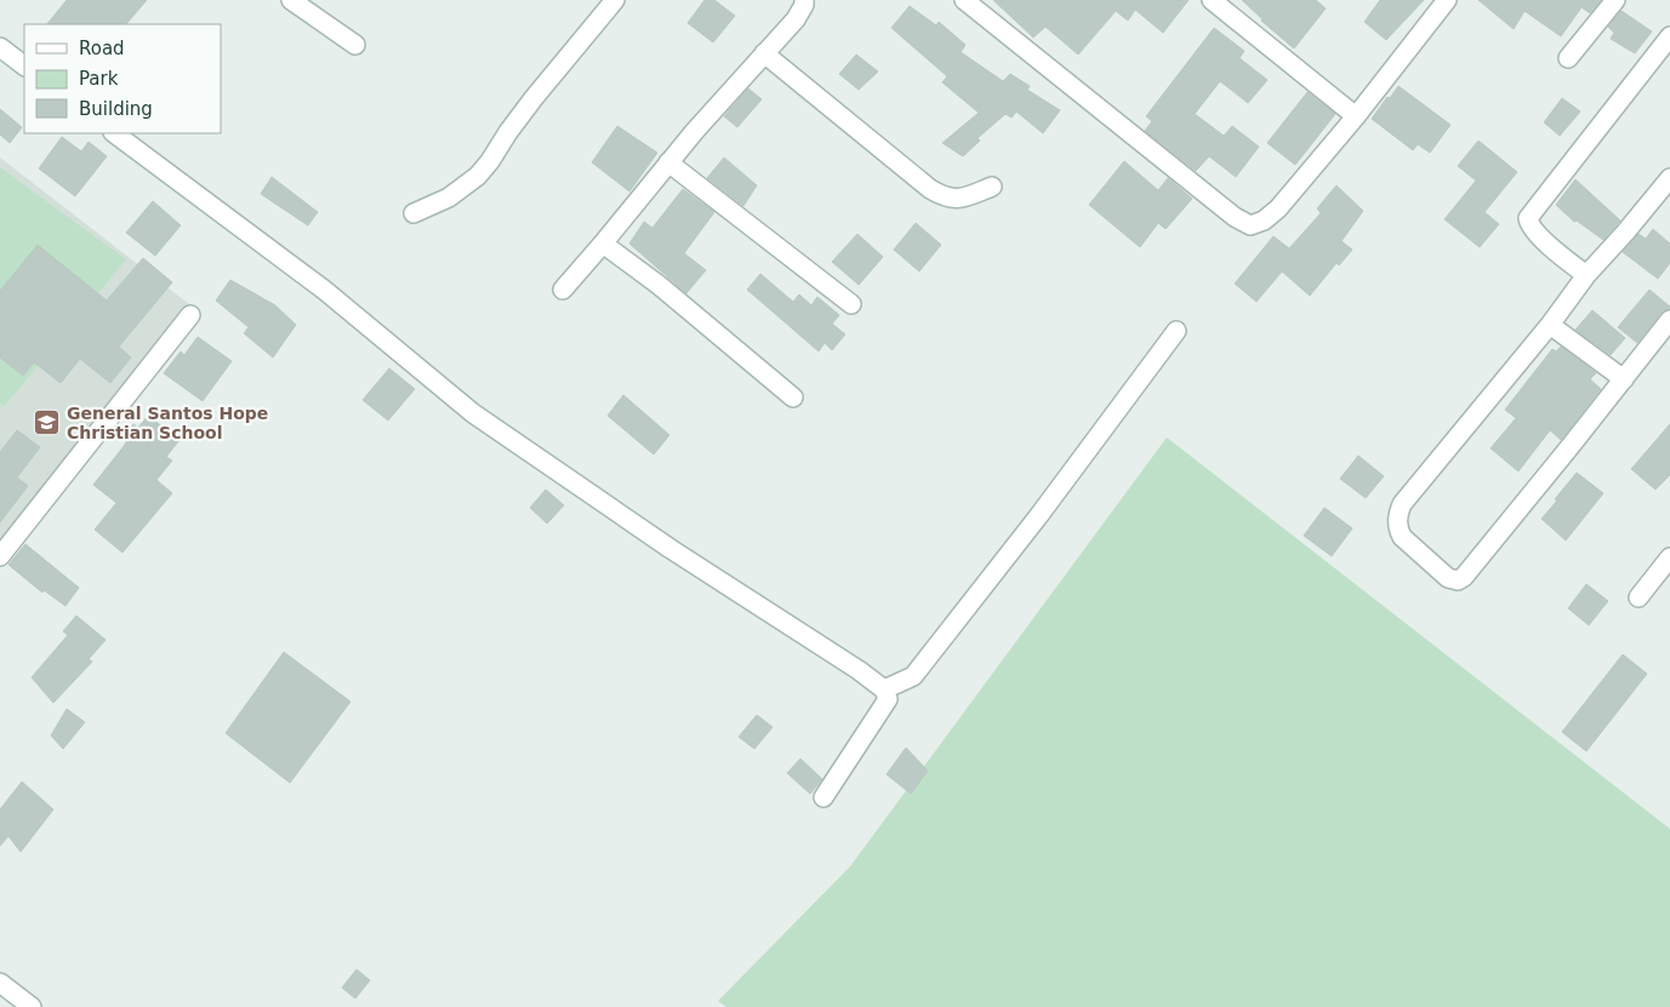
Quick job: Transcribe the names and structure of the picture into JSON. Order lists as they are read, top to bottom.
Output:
{
  "places": {
    "school or university": ["General Santos Hope Christian School"]
  },
  "legend": ["Road", "Park", "Building"]
}
